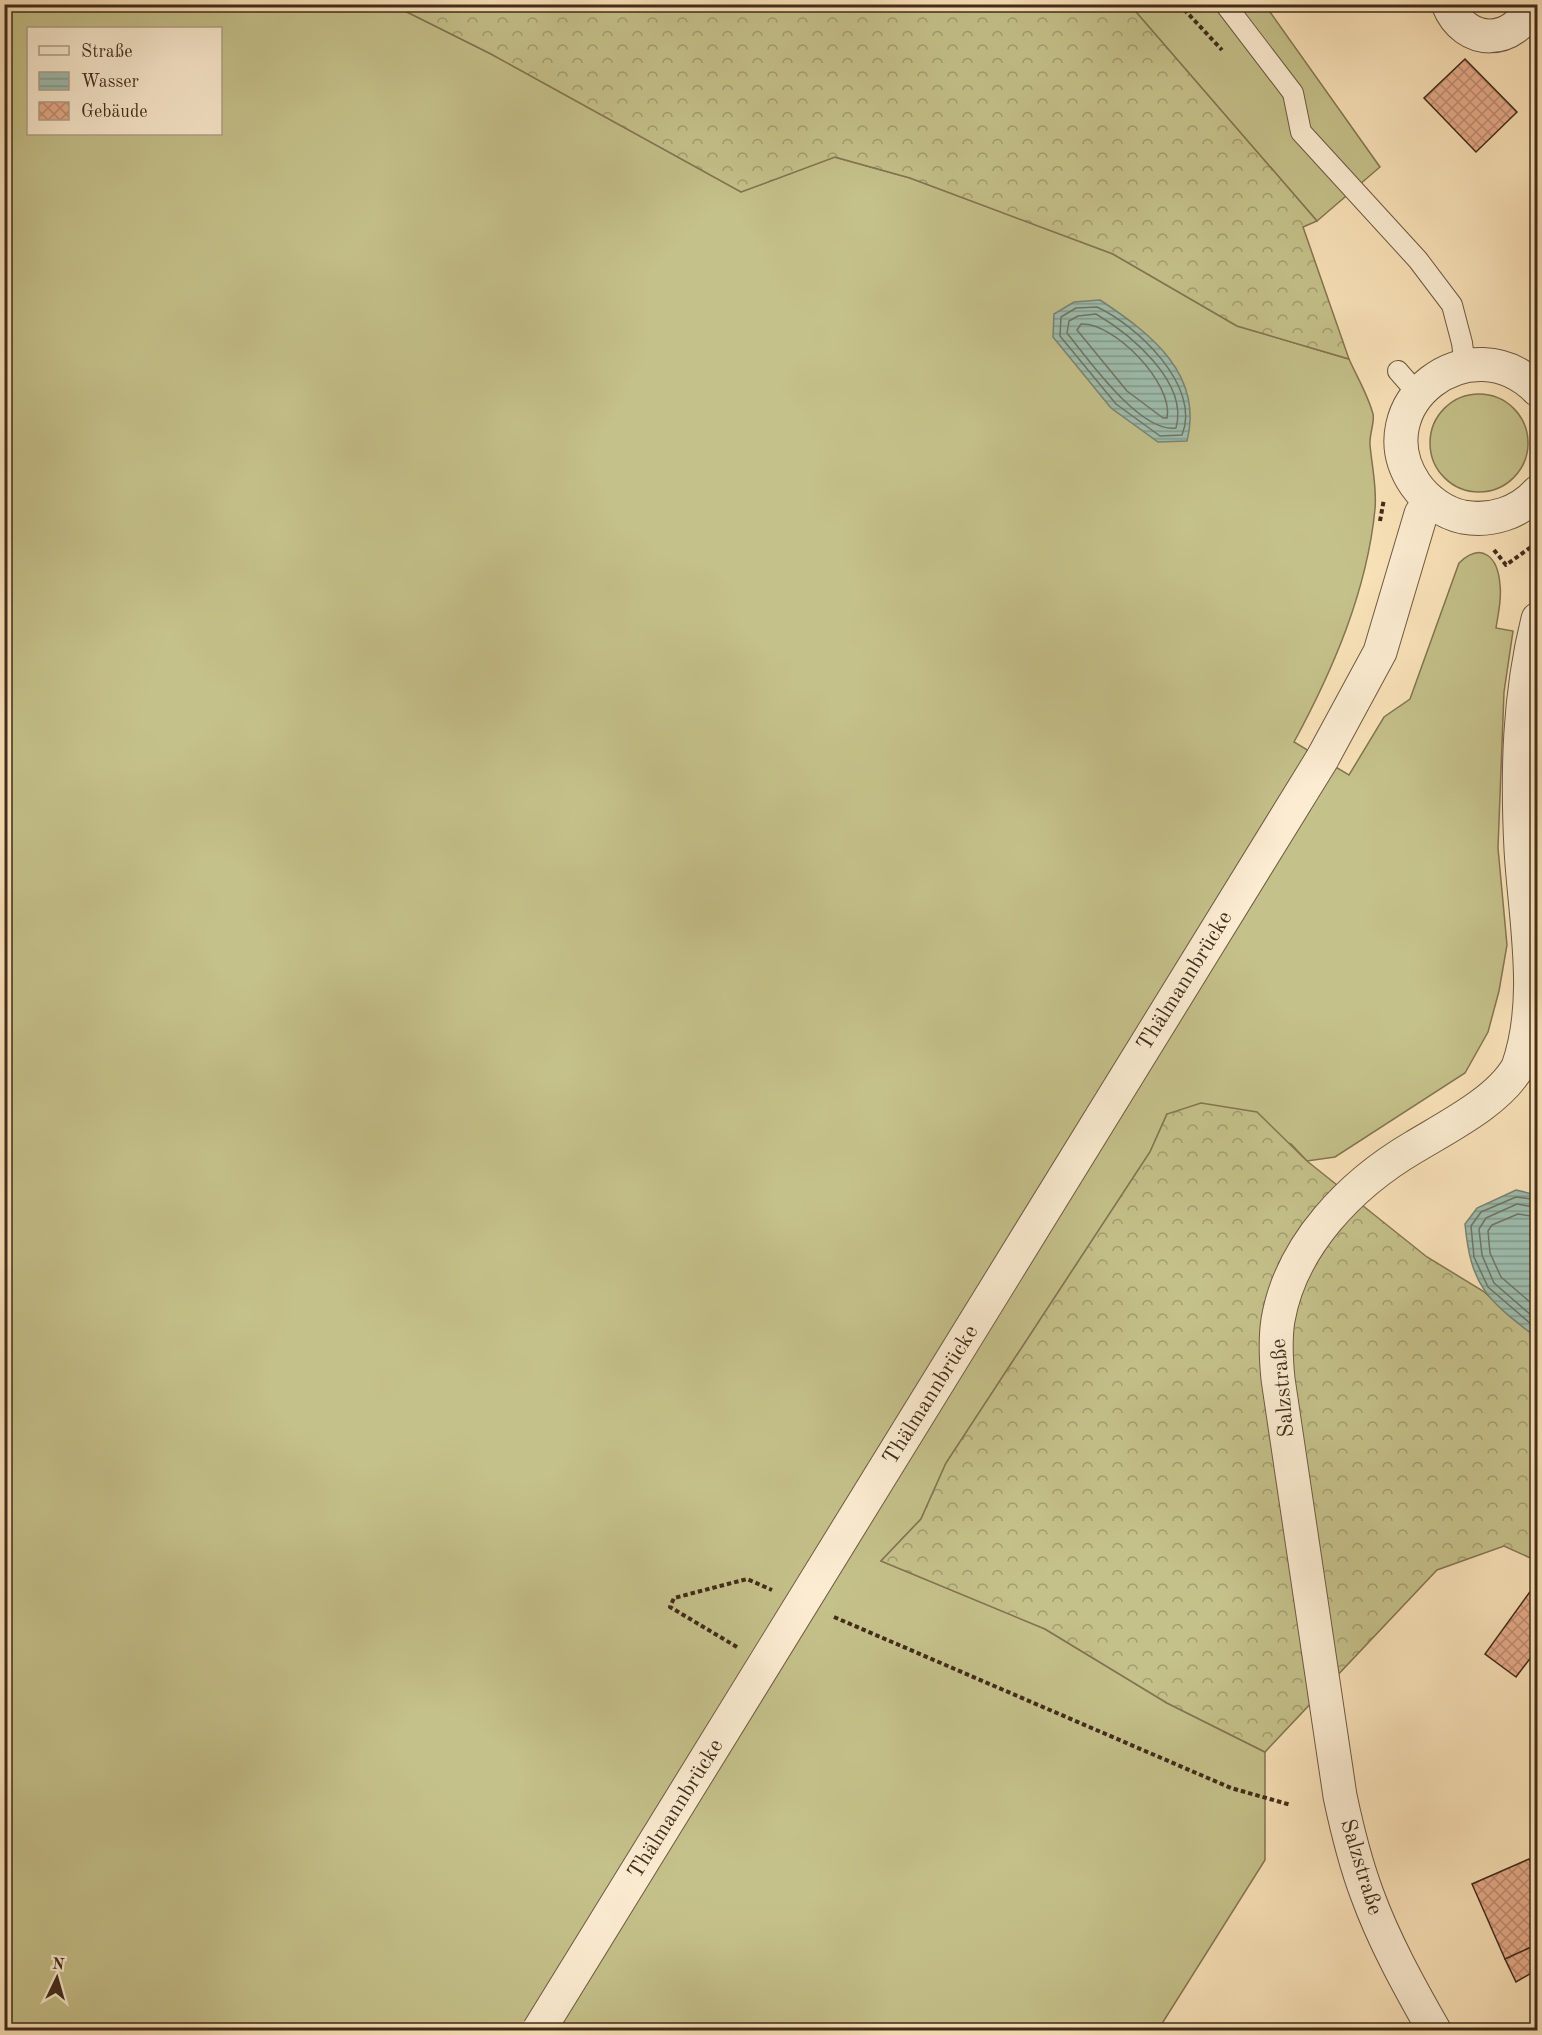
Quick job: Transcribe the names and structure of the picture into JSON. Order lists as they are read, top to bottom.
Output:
{
  "streets": {
    "street": ["Thälmannbrücke", "Salzstraße"]
  },
  "legend": ["Straße", "Wasser", "Gebäude"],
  "north": "top"
}
